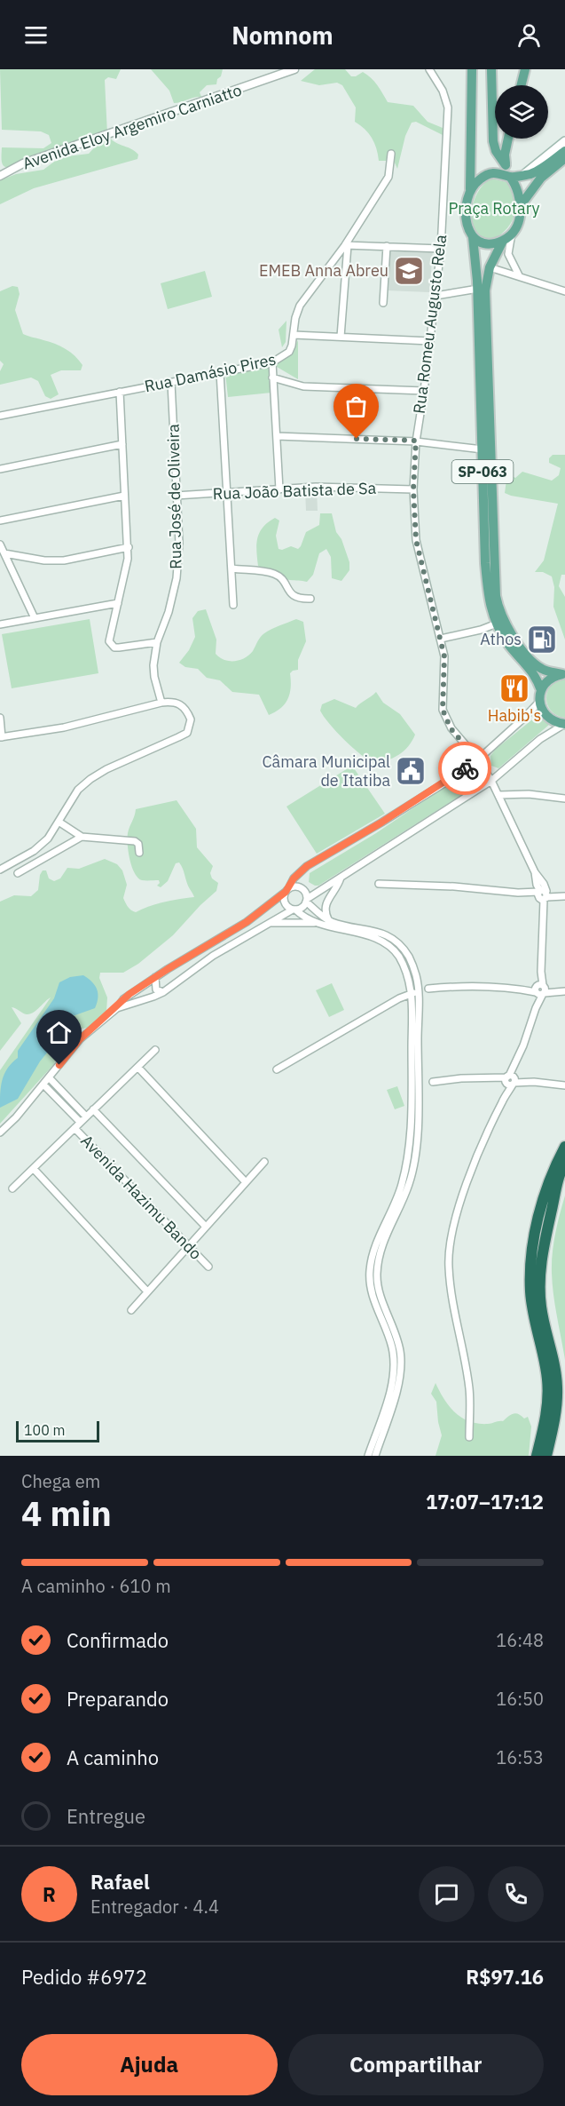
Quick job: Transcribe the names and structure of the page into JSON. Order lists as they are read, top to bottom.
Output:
{
  "streets": {
    "main road": ["SP-063"],
    "street": [
      "Avenida Eloy Argemiro Carniatto",
      "Rua Romeu Augusto Rela",
      "Rua Damásio Pires",
      "Rua João Batista de Sa",
      "Rua José de Oliveira",
      "Avenida Hazimu Bando"
    ]
  },
  "crossings": [
    ["Rua Romeu Augusto Rela", "Rua João Batista de Sa"],
    ["Rua Damásio Pires", "Rua José de Oliveira"],
    ["Rua João Batista de Sa", "Rua José de Oliveira"]
  ],
  "parks": ["Praça Rotary"],
  "places": {
    "school or university": ["EMEB Anna Abreu"],
    "fuel station": ["Athos"],
    "restaurant": ["Habib's"],
    "public building": ["Câmara Municipal de Itatiba"]
  },
  "scale_bar": "100 m",
  "page": {
    "header": "Nomnom",
    "scale": "100 m",
    "heading": ["4 min", "Chega em", "17:07–17:12"],
    "panel": [
      "Rafael",
      "Entregador · 4.4",
      "Pedido #6972",
      "R$97.16"
    ],
    "bar": "A caminho · 610 m",
    "list": [
      ["Confirmado", "16:48"],
      ["Preparando", "16:50"],
      ["A caminho", "16:53"],
      "Entregue"
    ],
    "round": "R",
    "buttons": ["Ajuda", "Compartilhar"]
  }
}
